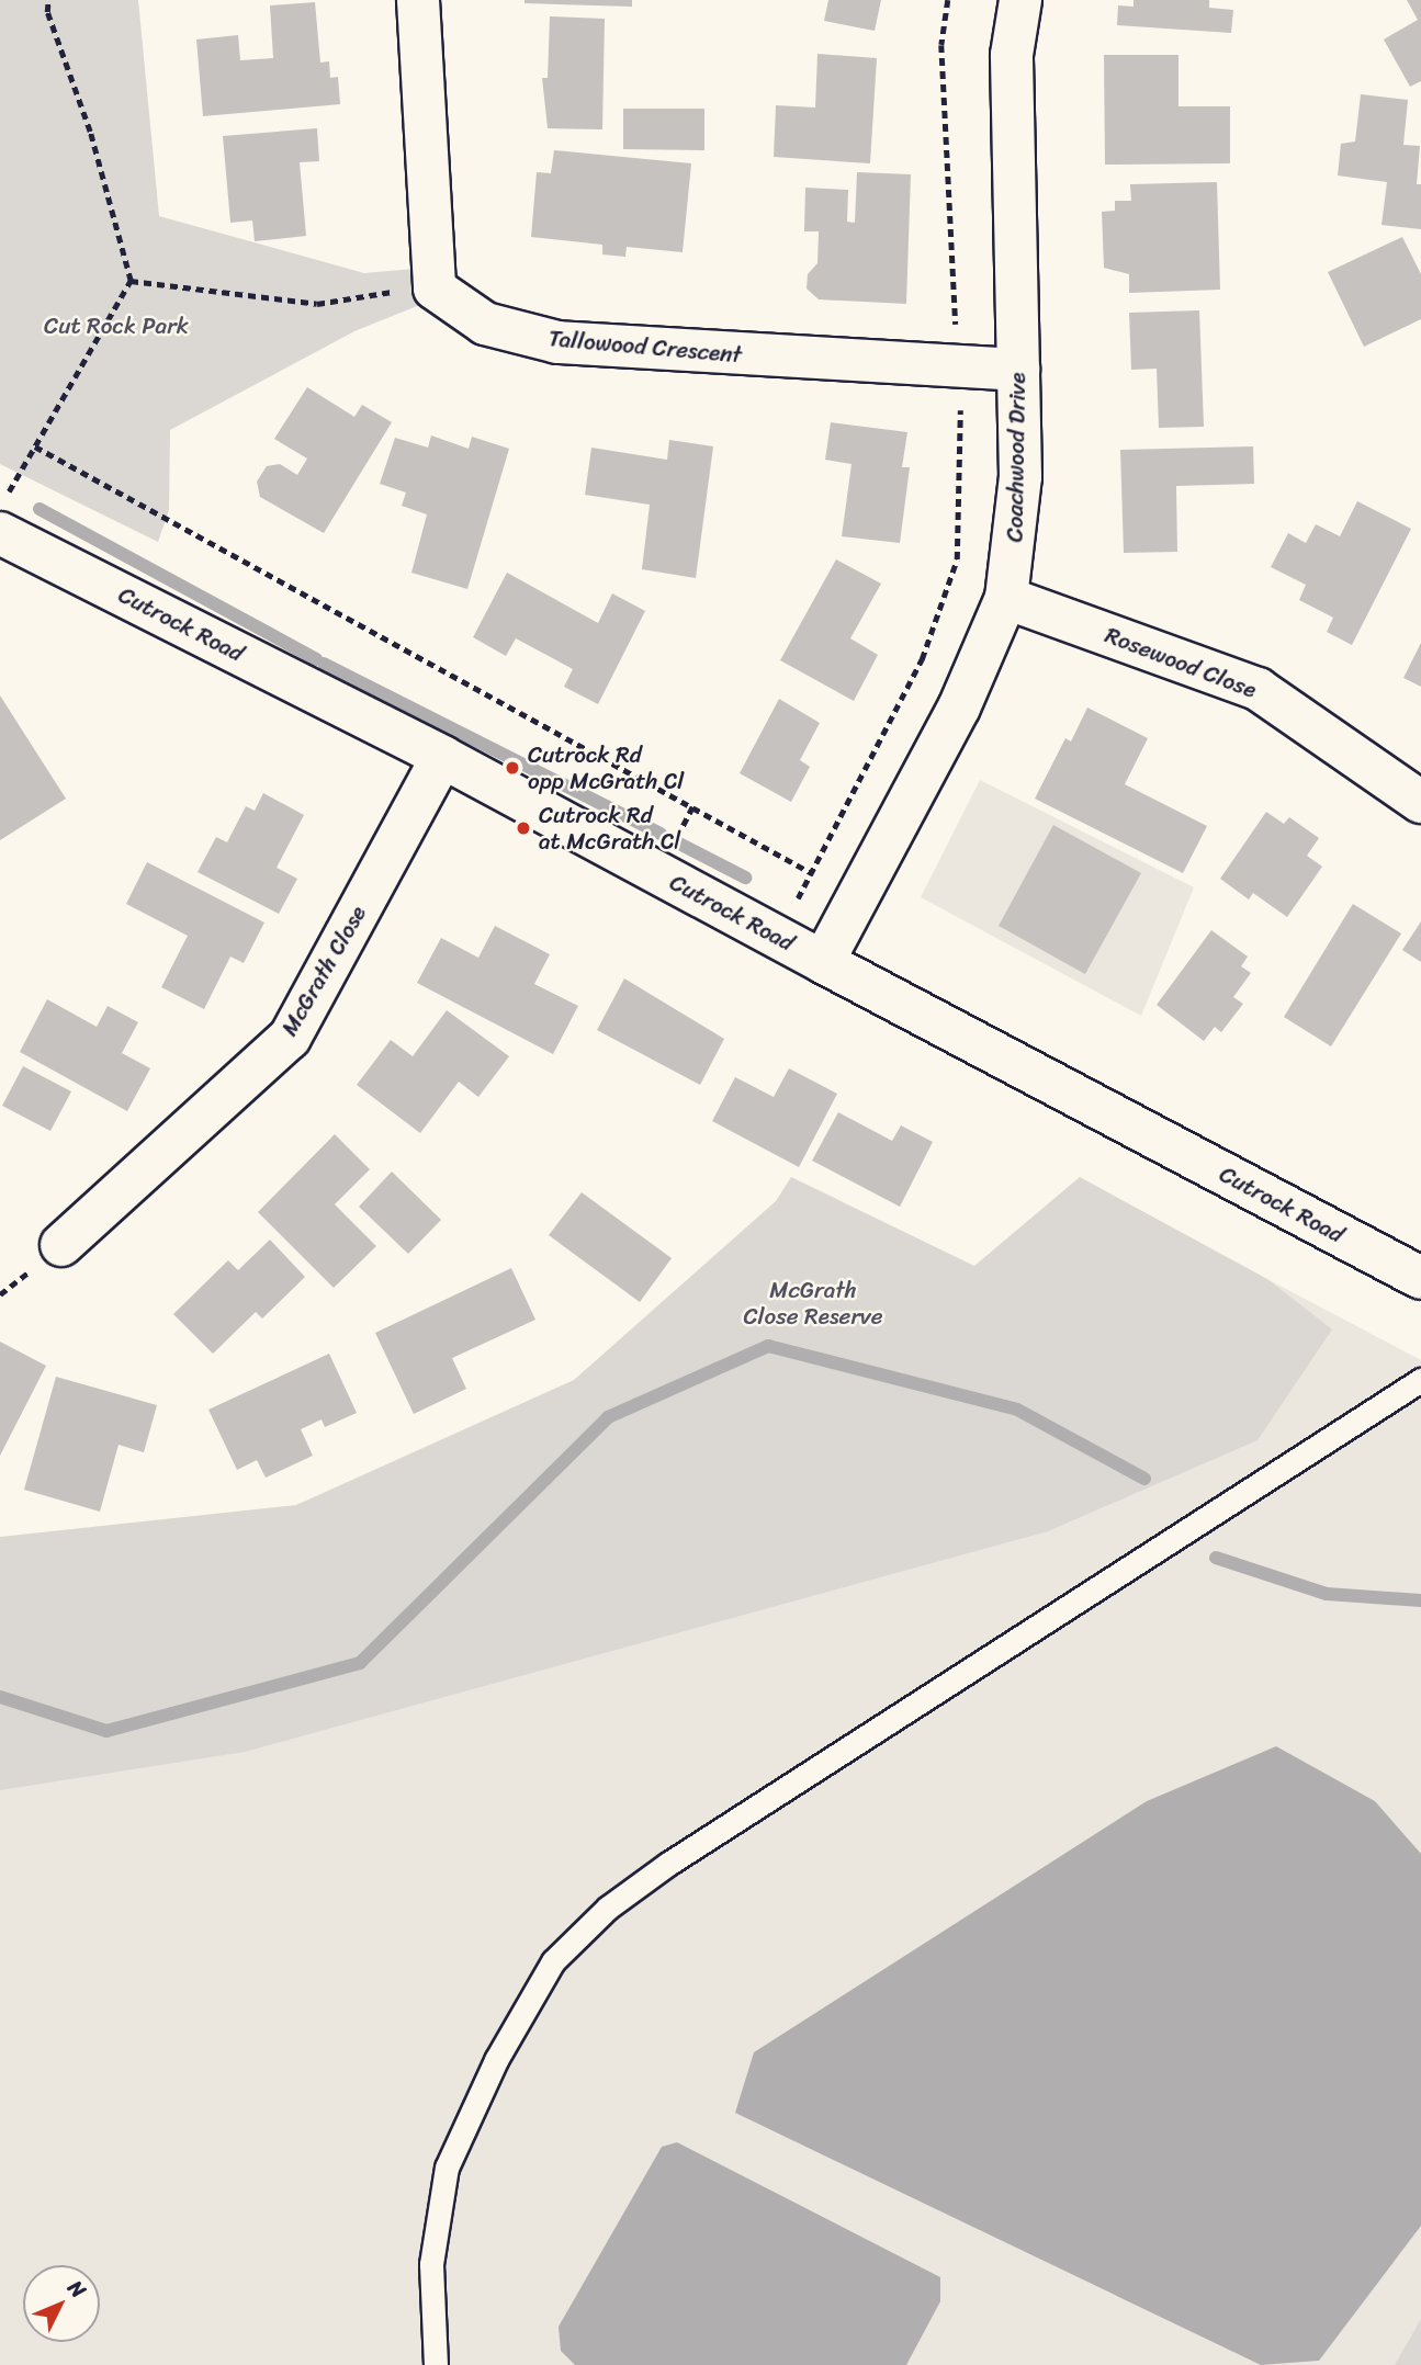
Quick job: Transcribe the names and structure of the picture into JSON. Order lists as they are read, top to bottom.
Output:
{
  "streets": {
    "street": [
      "Tallowood Crescent",
      "Coachwood Drive",
      "Cutrock Road",
      "Rosewood Close",
      "McGrath Close"
    ]
  },
  "crossings": [
    ["Tallowood Crescent", "Coachwood Drive"],
    ["Coachwood Drive", "Cutrock Road"],
    ["Coachwood Drive", "Rosewood Close"],
    ["Cutrock Road", "McGrath Close"]
  ],
  "parks": ["Cut Rock Park", "McGrath Close Reserve"],
  "places": ["Cutrock Rd opp McGrath Cl", "Cutrock Rd at McGrath Cl"],
  "north": "top right"
}
